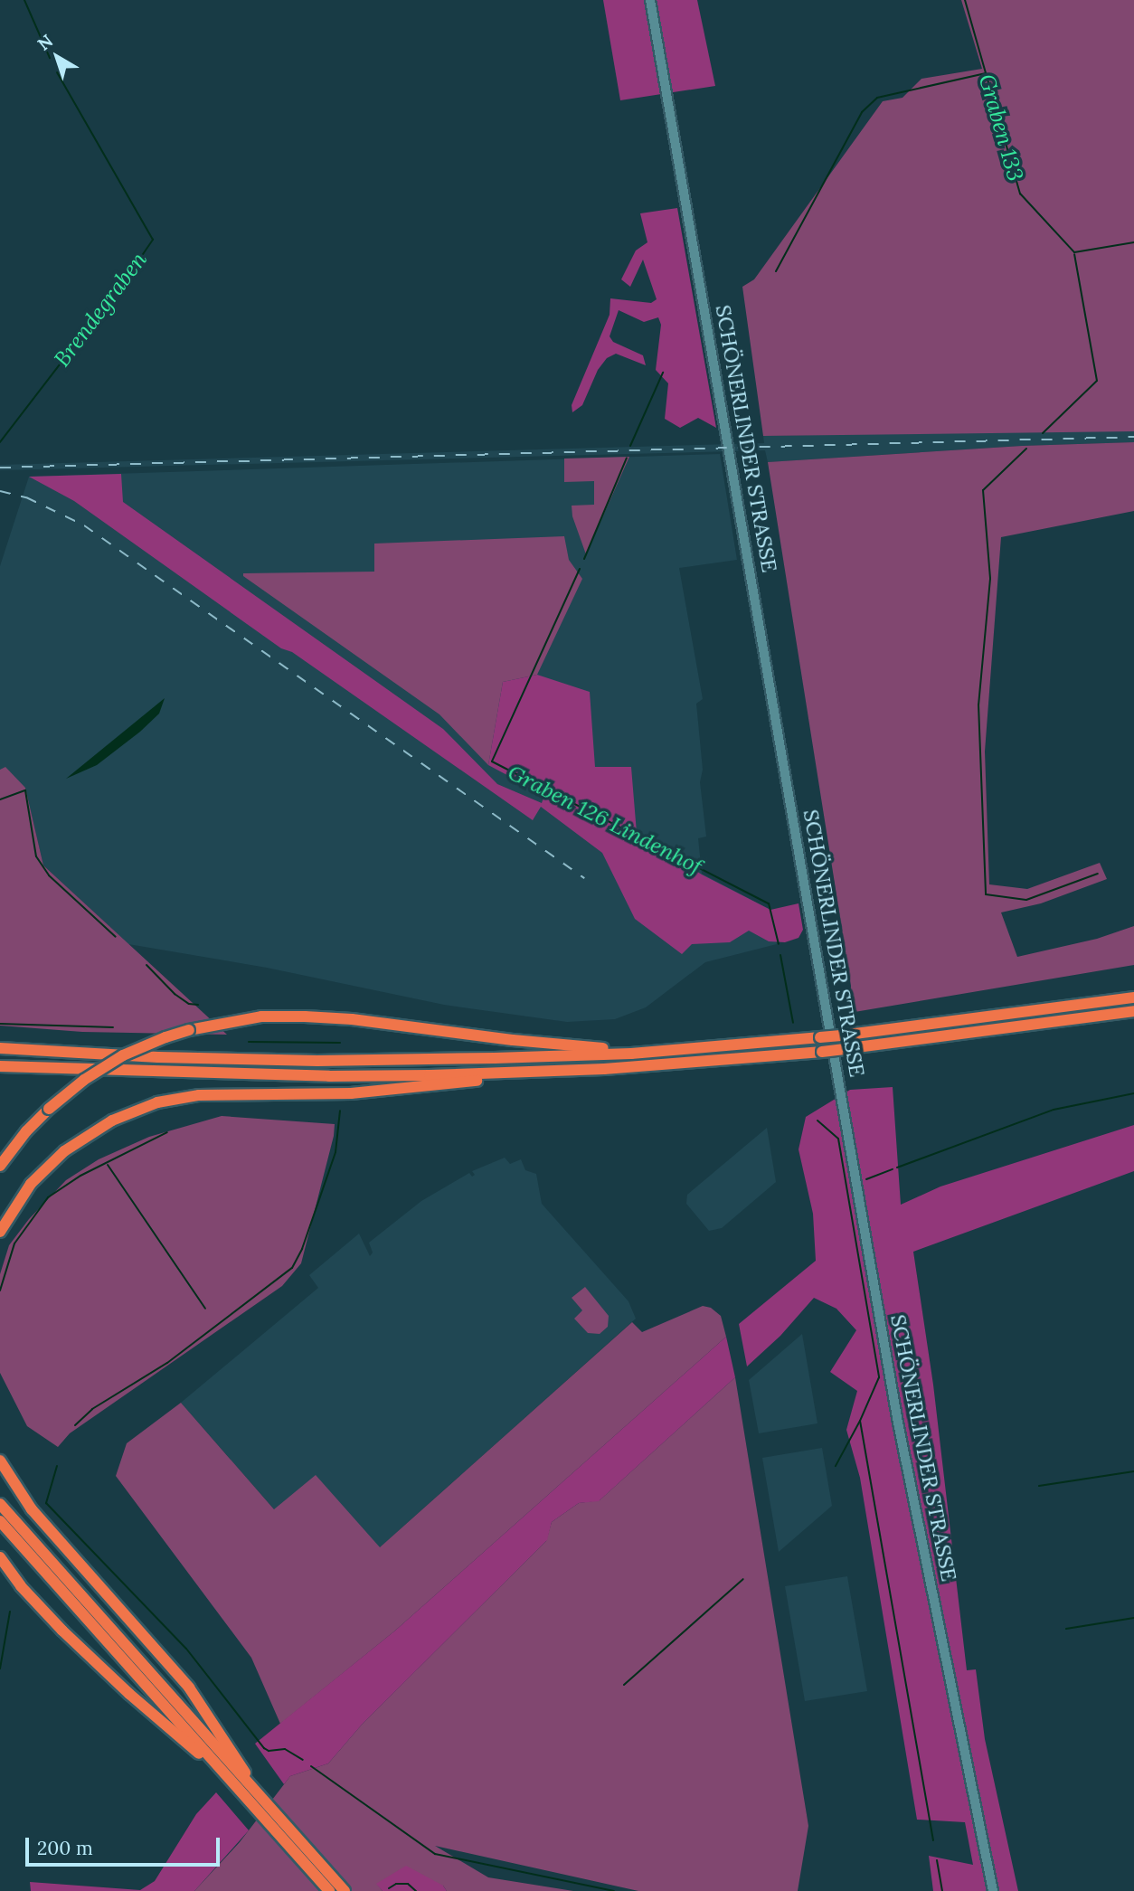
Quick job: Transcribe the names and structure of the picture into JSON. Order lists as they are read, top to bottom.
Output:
{
  "streets": {
    "main road": ["SCHÖNERLINDER STRASSE"]
  },
  "water": ["Graben 133", "Brendegraben", "Graben 126 Lindenhof"],
  "scale_bar": "200 m",
  "north": "top left"
}
